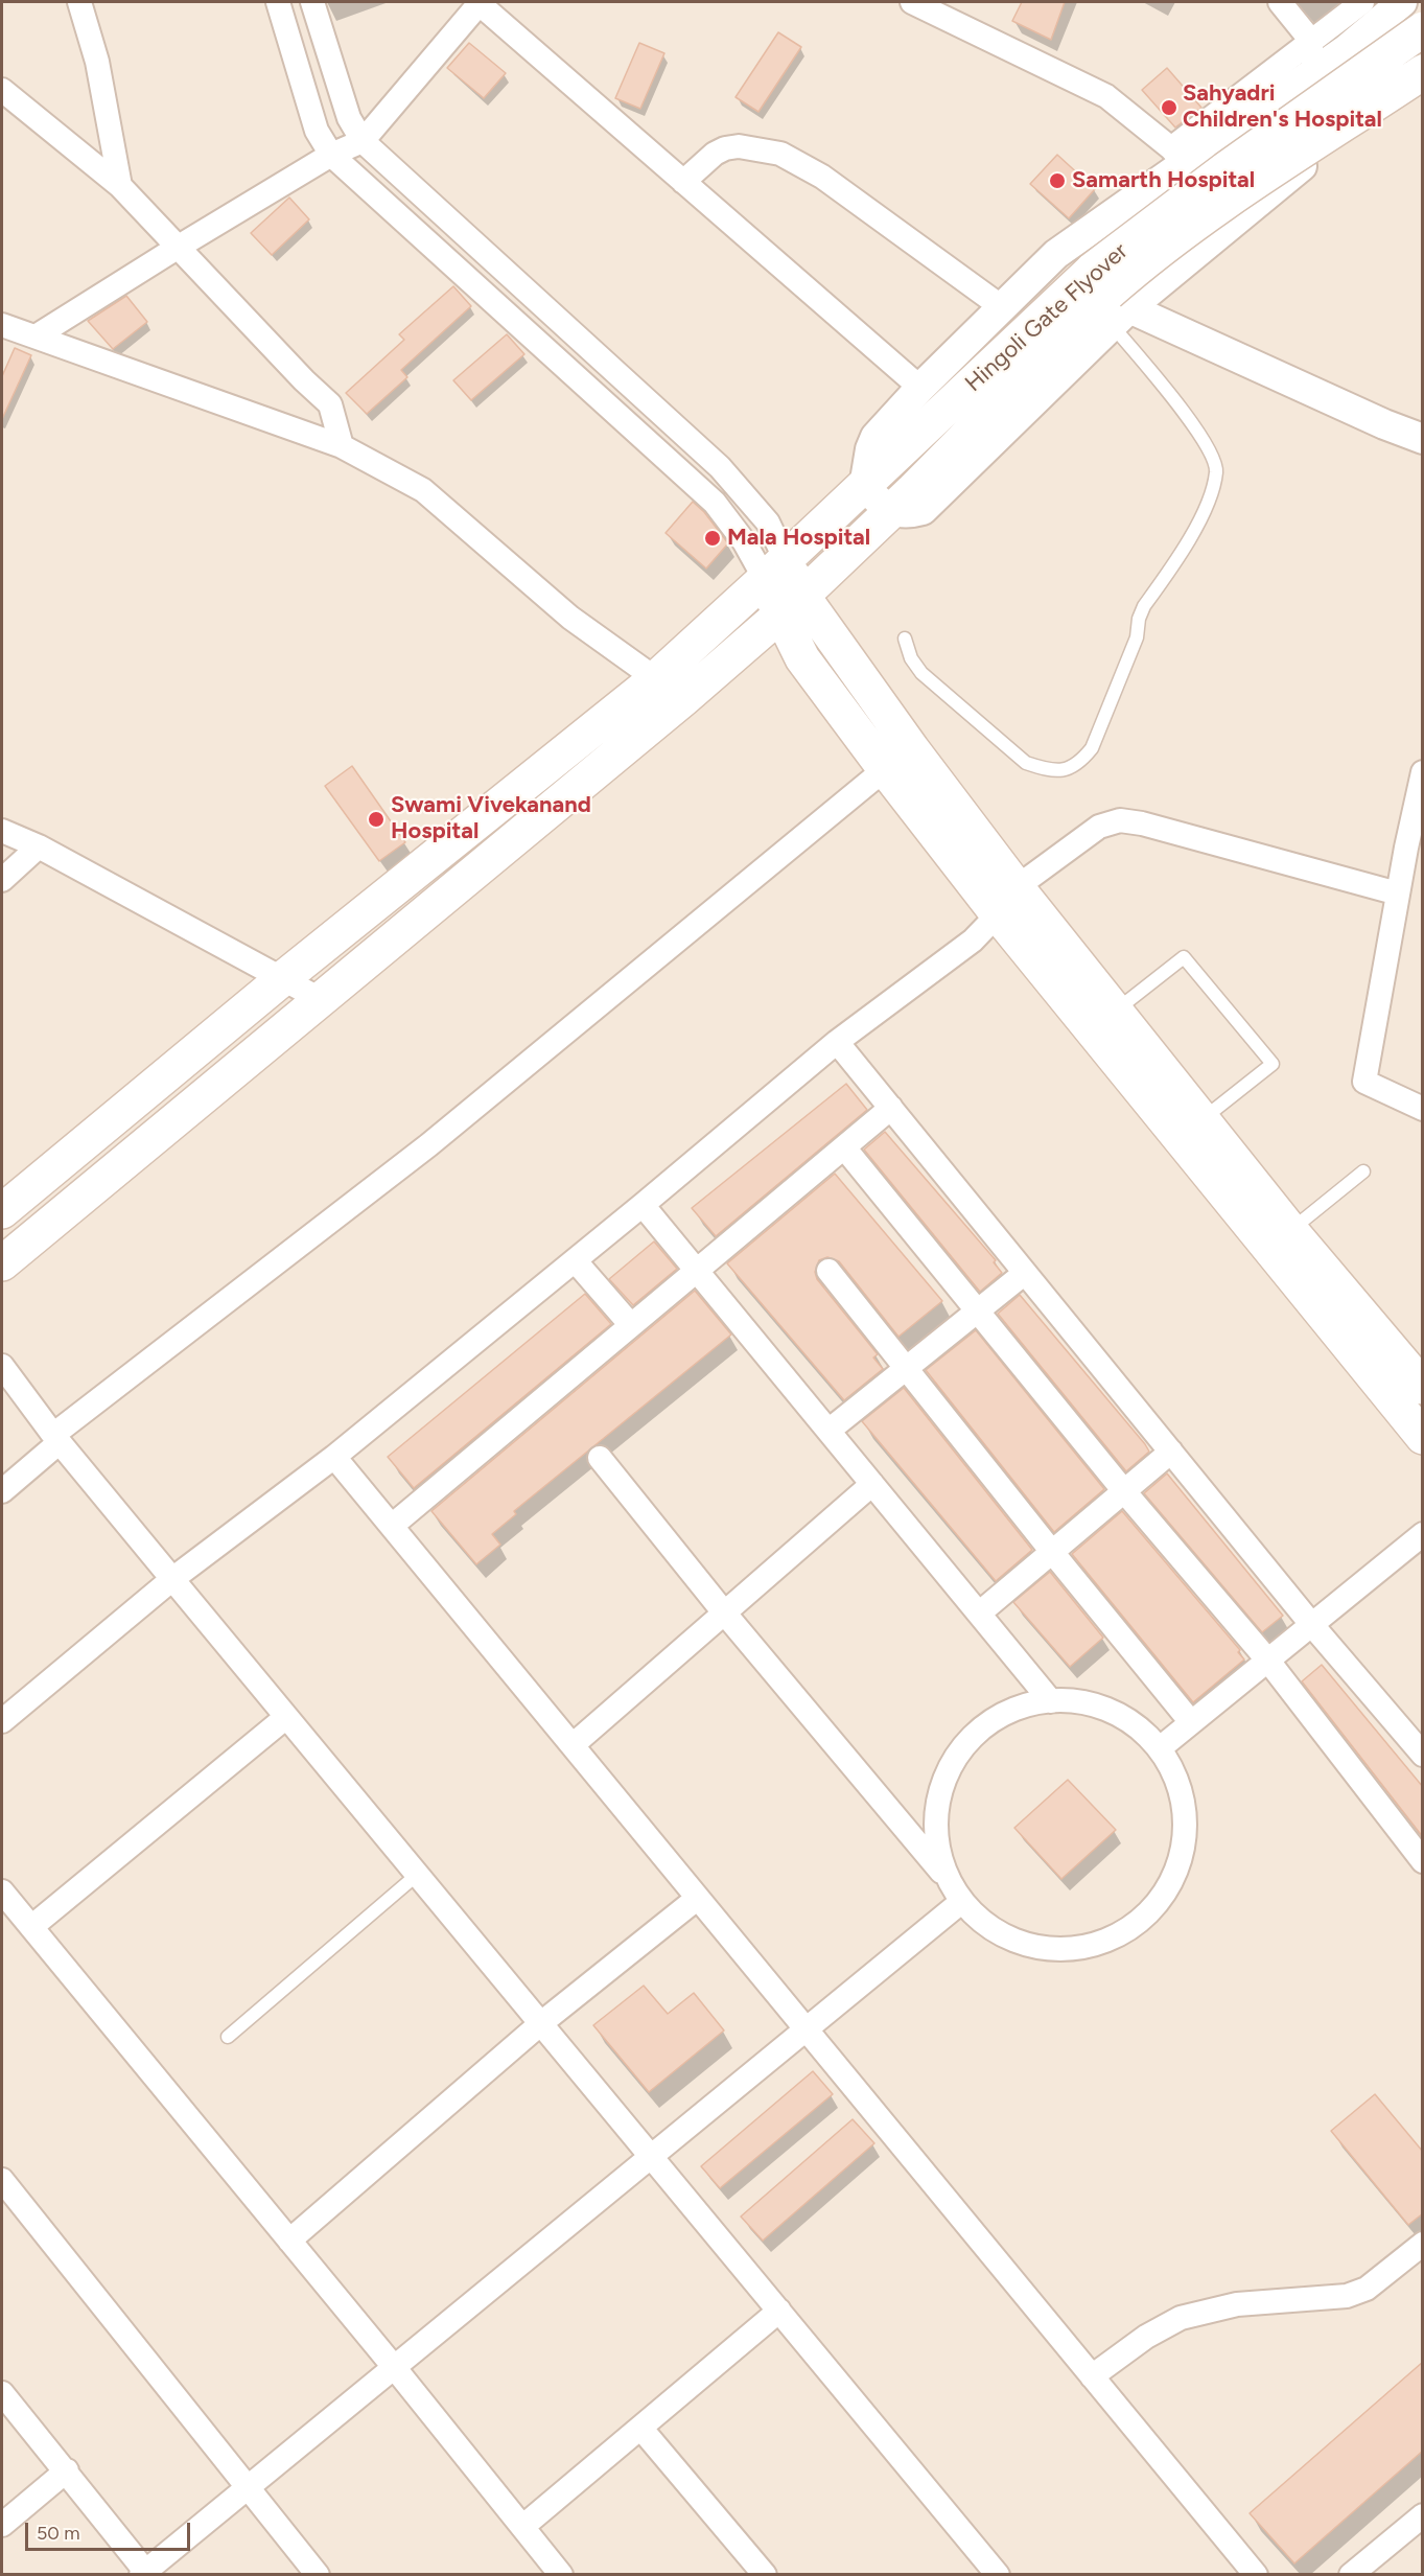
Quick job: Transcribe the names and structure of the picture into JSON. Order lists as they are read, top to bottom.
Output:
{
  "streets": {
    "main road": ["Hingoli Gate Flyover"]
  },
  "places": [
    "Sahyadri Children's Hospital",
    "Samarth Hospital",
    "Mala Hospital",
    "Swami Vivekanand Hospital"
  ],
  "scale_bar": "50 m"
}
